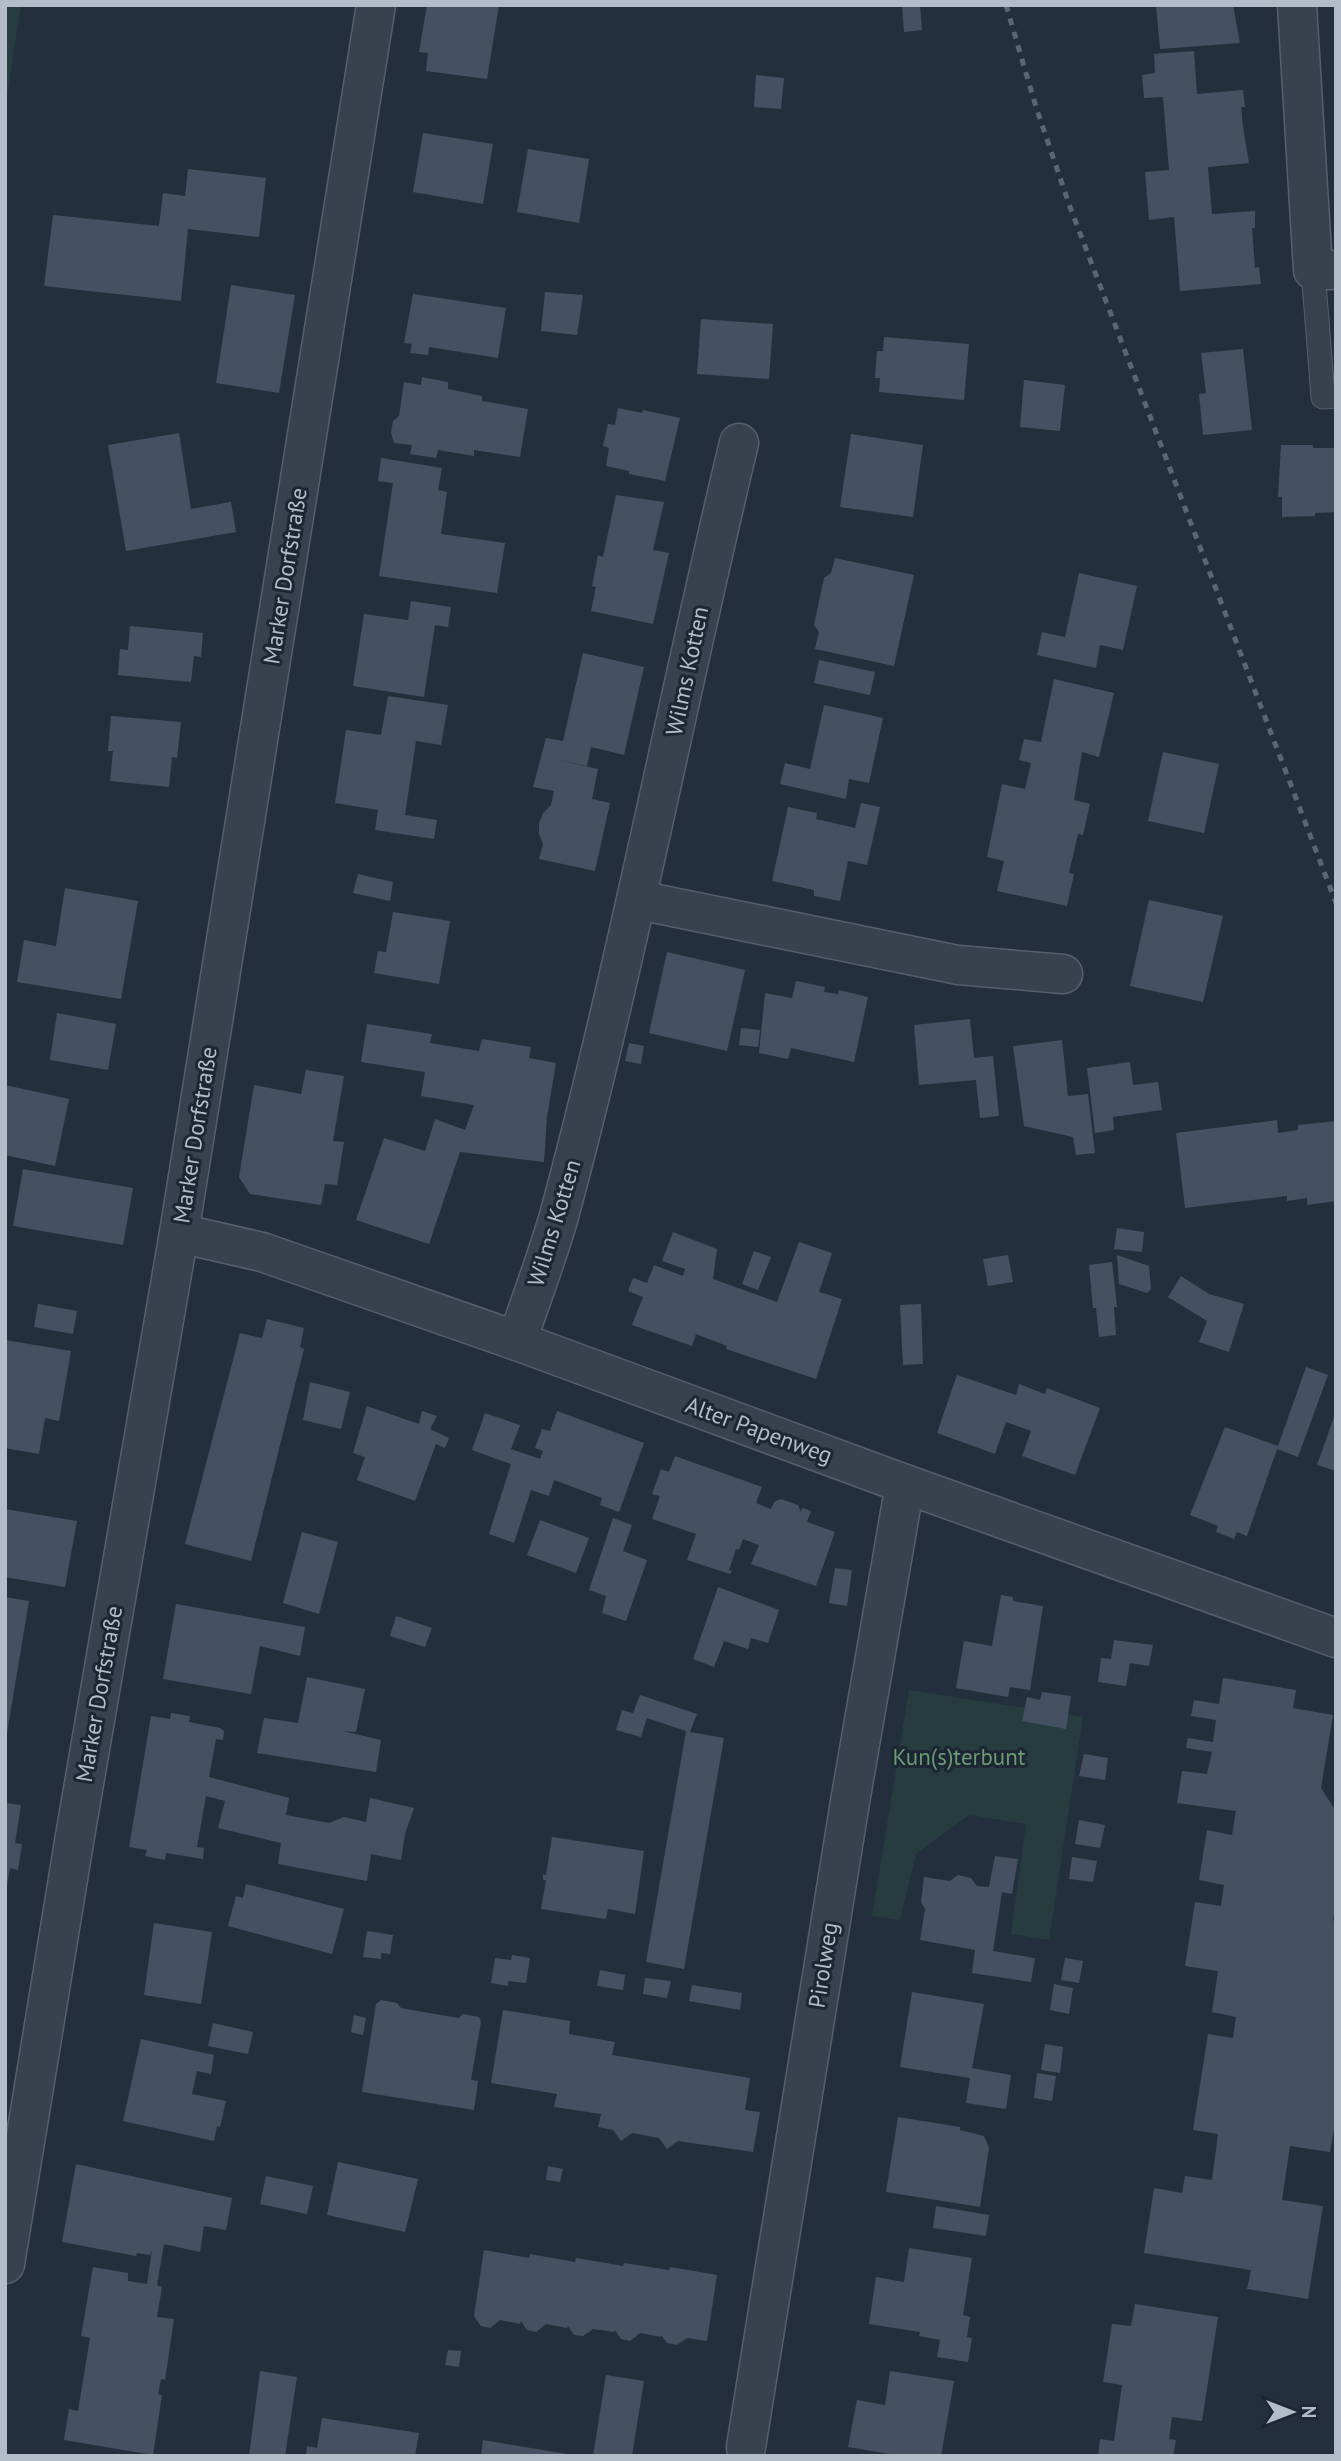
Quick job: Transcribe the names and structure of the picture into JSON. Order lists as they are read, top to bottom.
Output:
{
  "streets": {
    "street": [
      "Marker Dorfstraße",
      "Wilms Kotten",
      "Alter Papenweg",
      "Pirolweg"
    ]
  },
  "crossings": [
    ["Marker Dorfstraße", "Alter Papenweg"],
    ["Wilms Kotten", "Alter Papenweg"],
    ["Alter Papenweg", "Pirolweg"]
  ],
  "parks": ["Kun(s)terbunt"],
  "north": "right"
}
